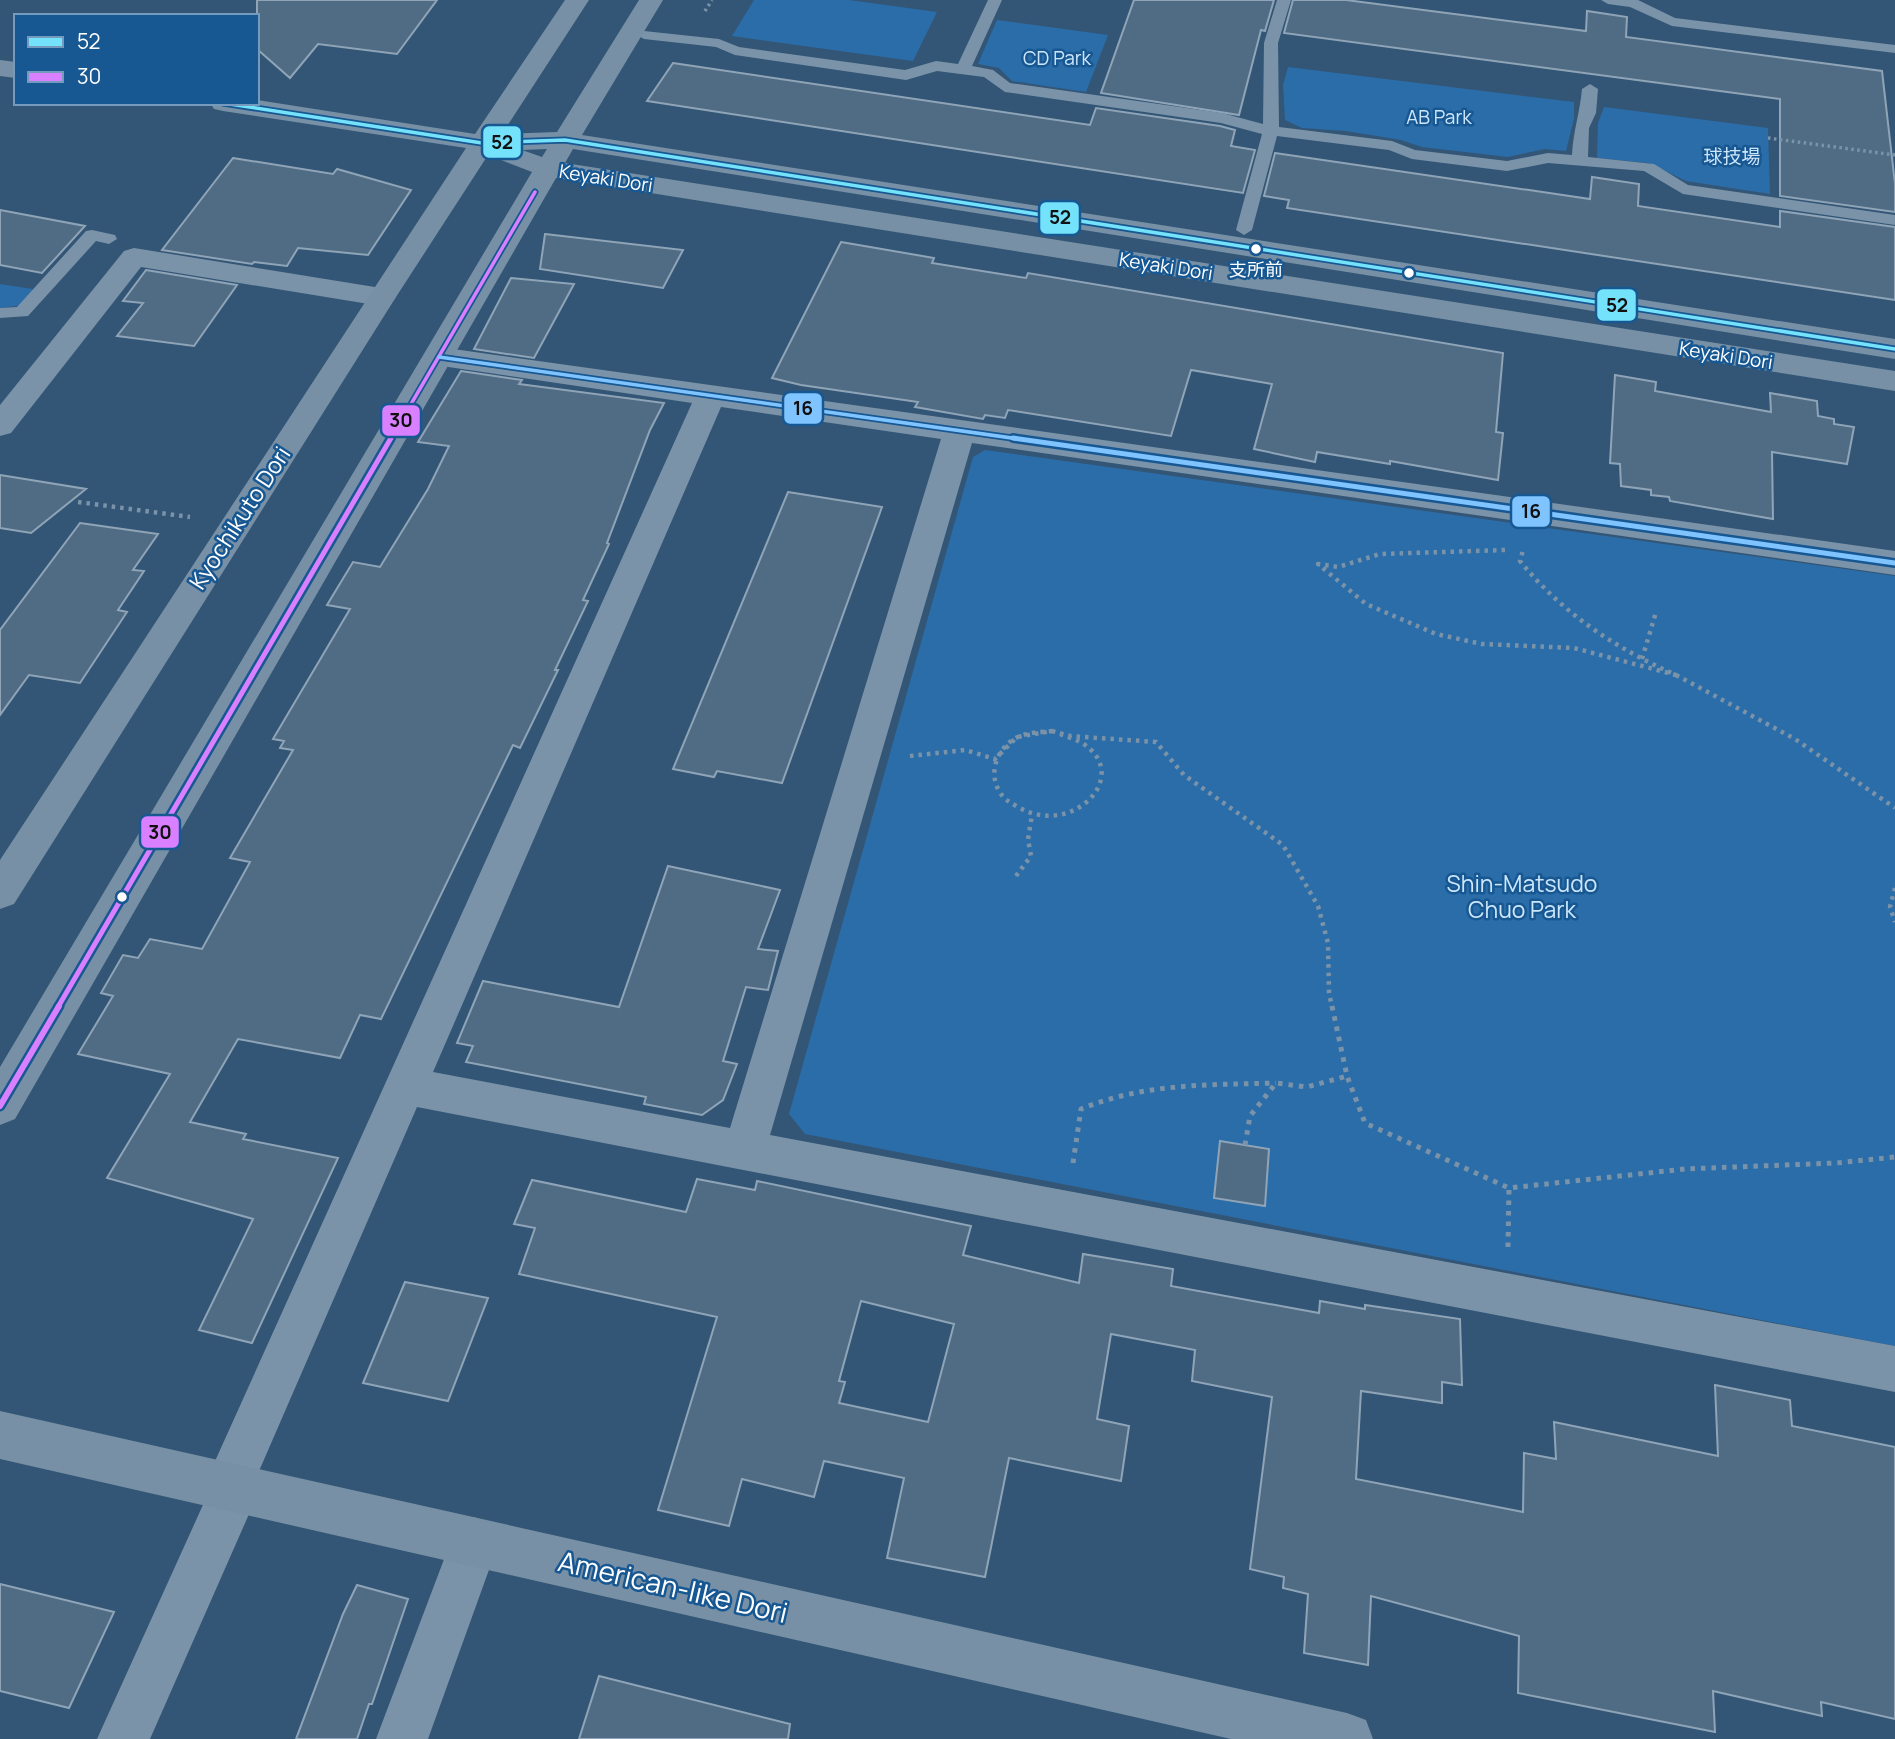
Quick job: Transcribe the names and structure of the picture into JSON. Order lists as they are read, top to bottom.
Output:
{
  "streets": {
    "street": ["Keyaki Dori", "Kyochikuto Dori", "American-like Dori"]
  },
  "crossings": [
    ["Keyaki Dori", "Kyochikuto Dori"]
  ],
  "parks": [
    "CD Park",
    "AB Park",
    "球技場",
    "Shin-Matsudo Chuo Park"
  ],
  "places": ["支所前"],
  "lines": ["transit line 52", "transit line 30", "transit line 16"],
  "legend": ["52", "30"]
}
